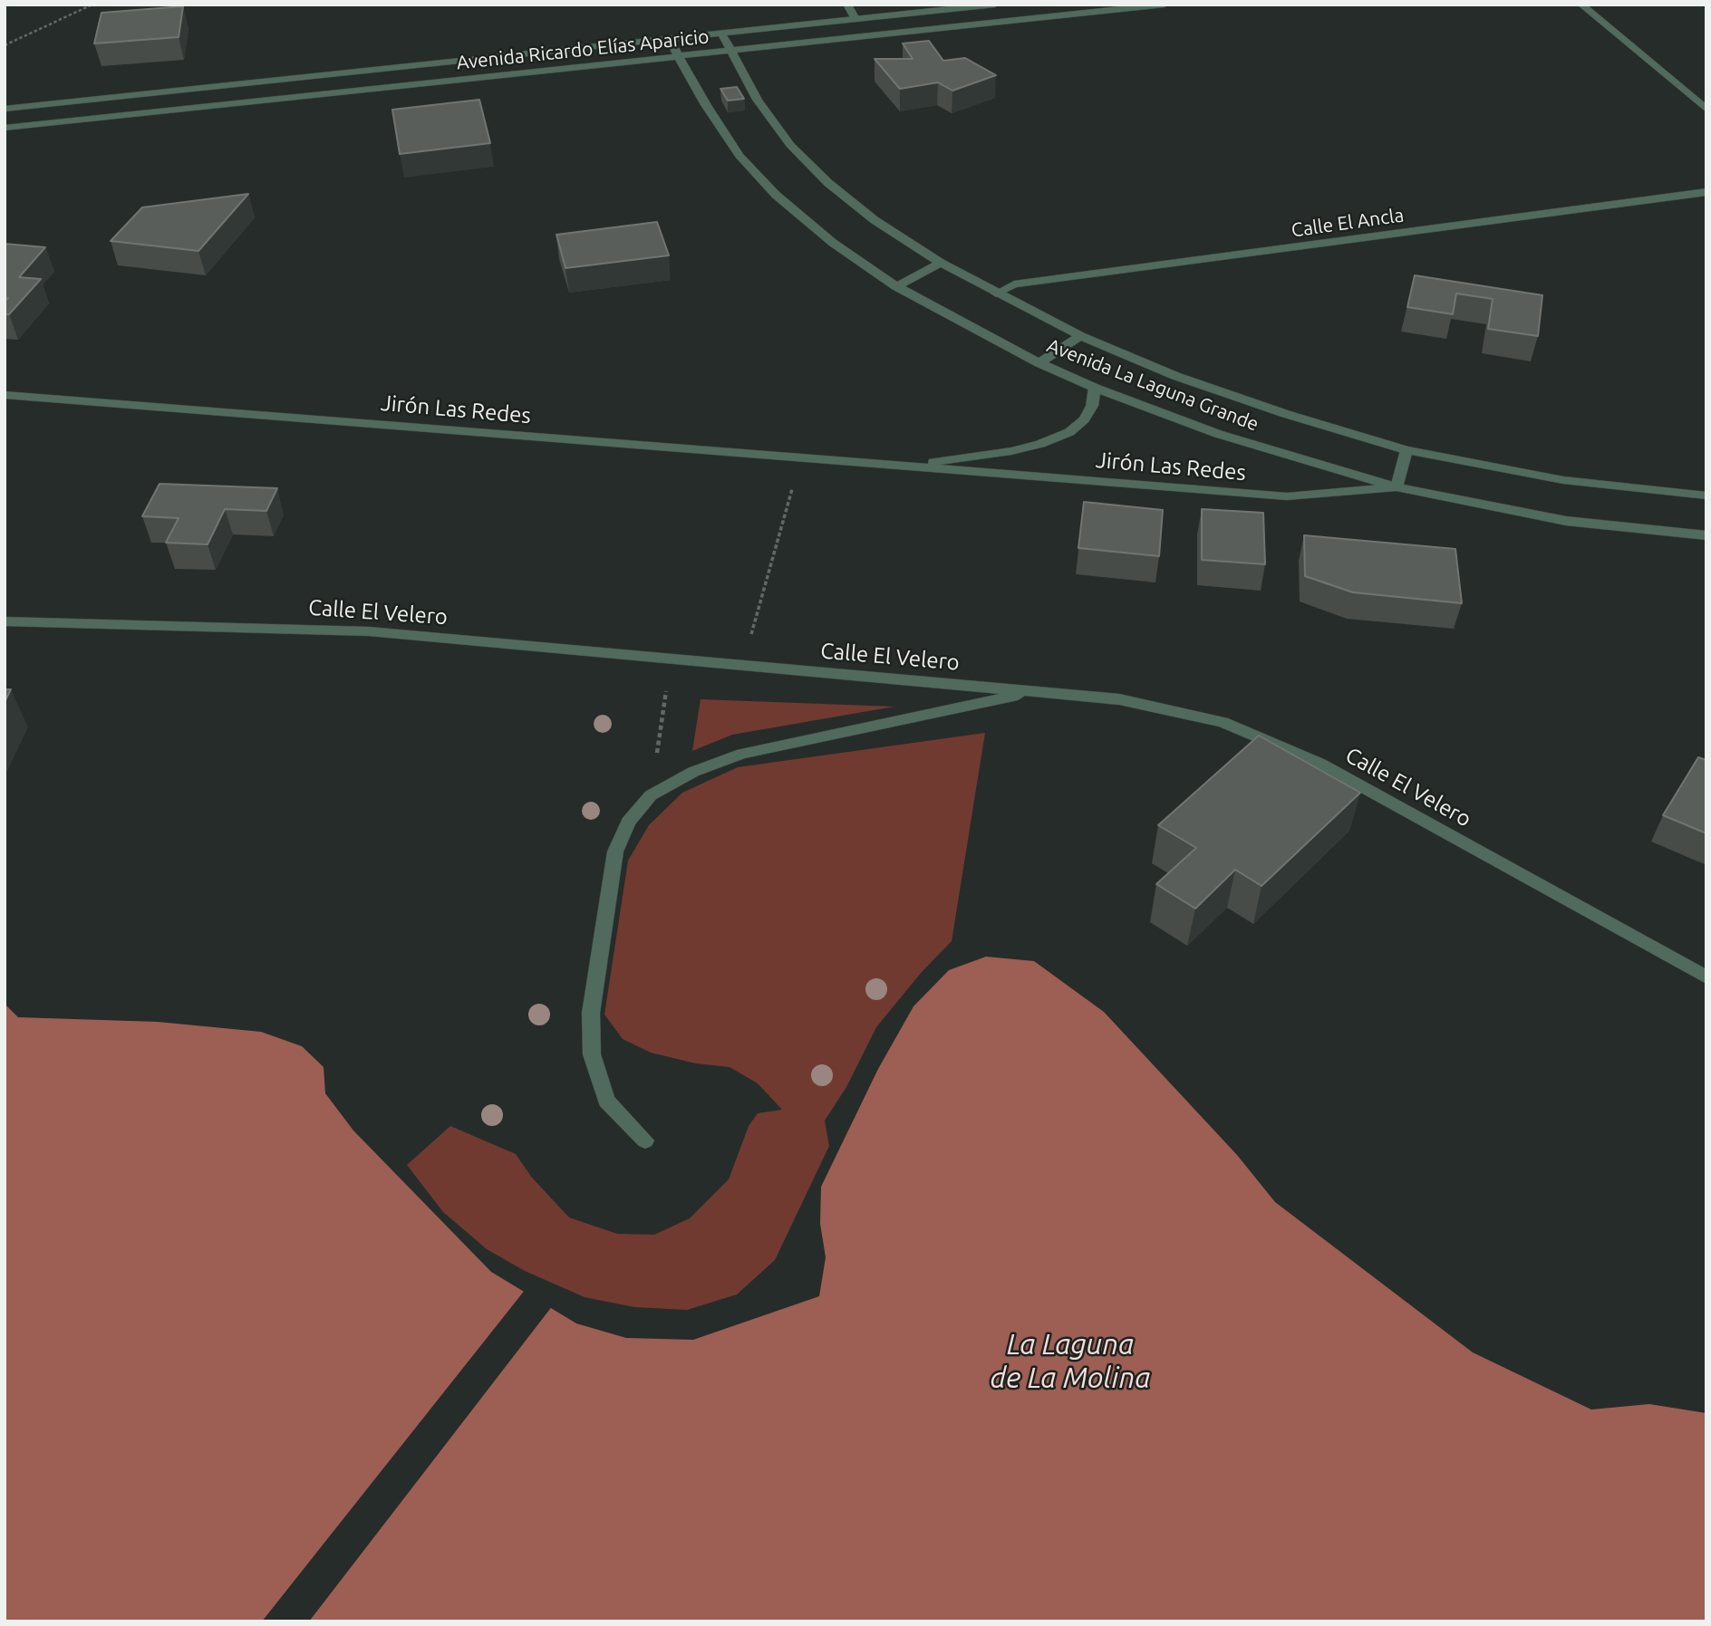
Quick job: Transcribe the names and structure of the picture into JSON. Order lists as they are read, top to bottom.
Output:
{
  "streets": {
    "street": [
      "Avenida Ricardo Elías Aparicio",
      "Calle El Ancla",
      "Avenida La Laguna Grande",
      "Jirón Las Redes",
      "Calle El Velero"
    ]
  },
  "crossings": [
    ["Avenida Ricardo Elías Aparicio", "Avenida La Laguna Grande"],
    ["Calle El Ancla", "Avenida La Laguna Grande"],
    ["Avenida La Laguna Grande", "Jirón Las Redes"]
  ],
  "water": ["La Laguna de La Molina"]
}
